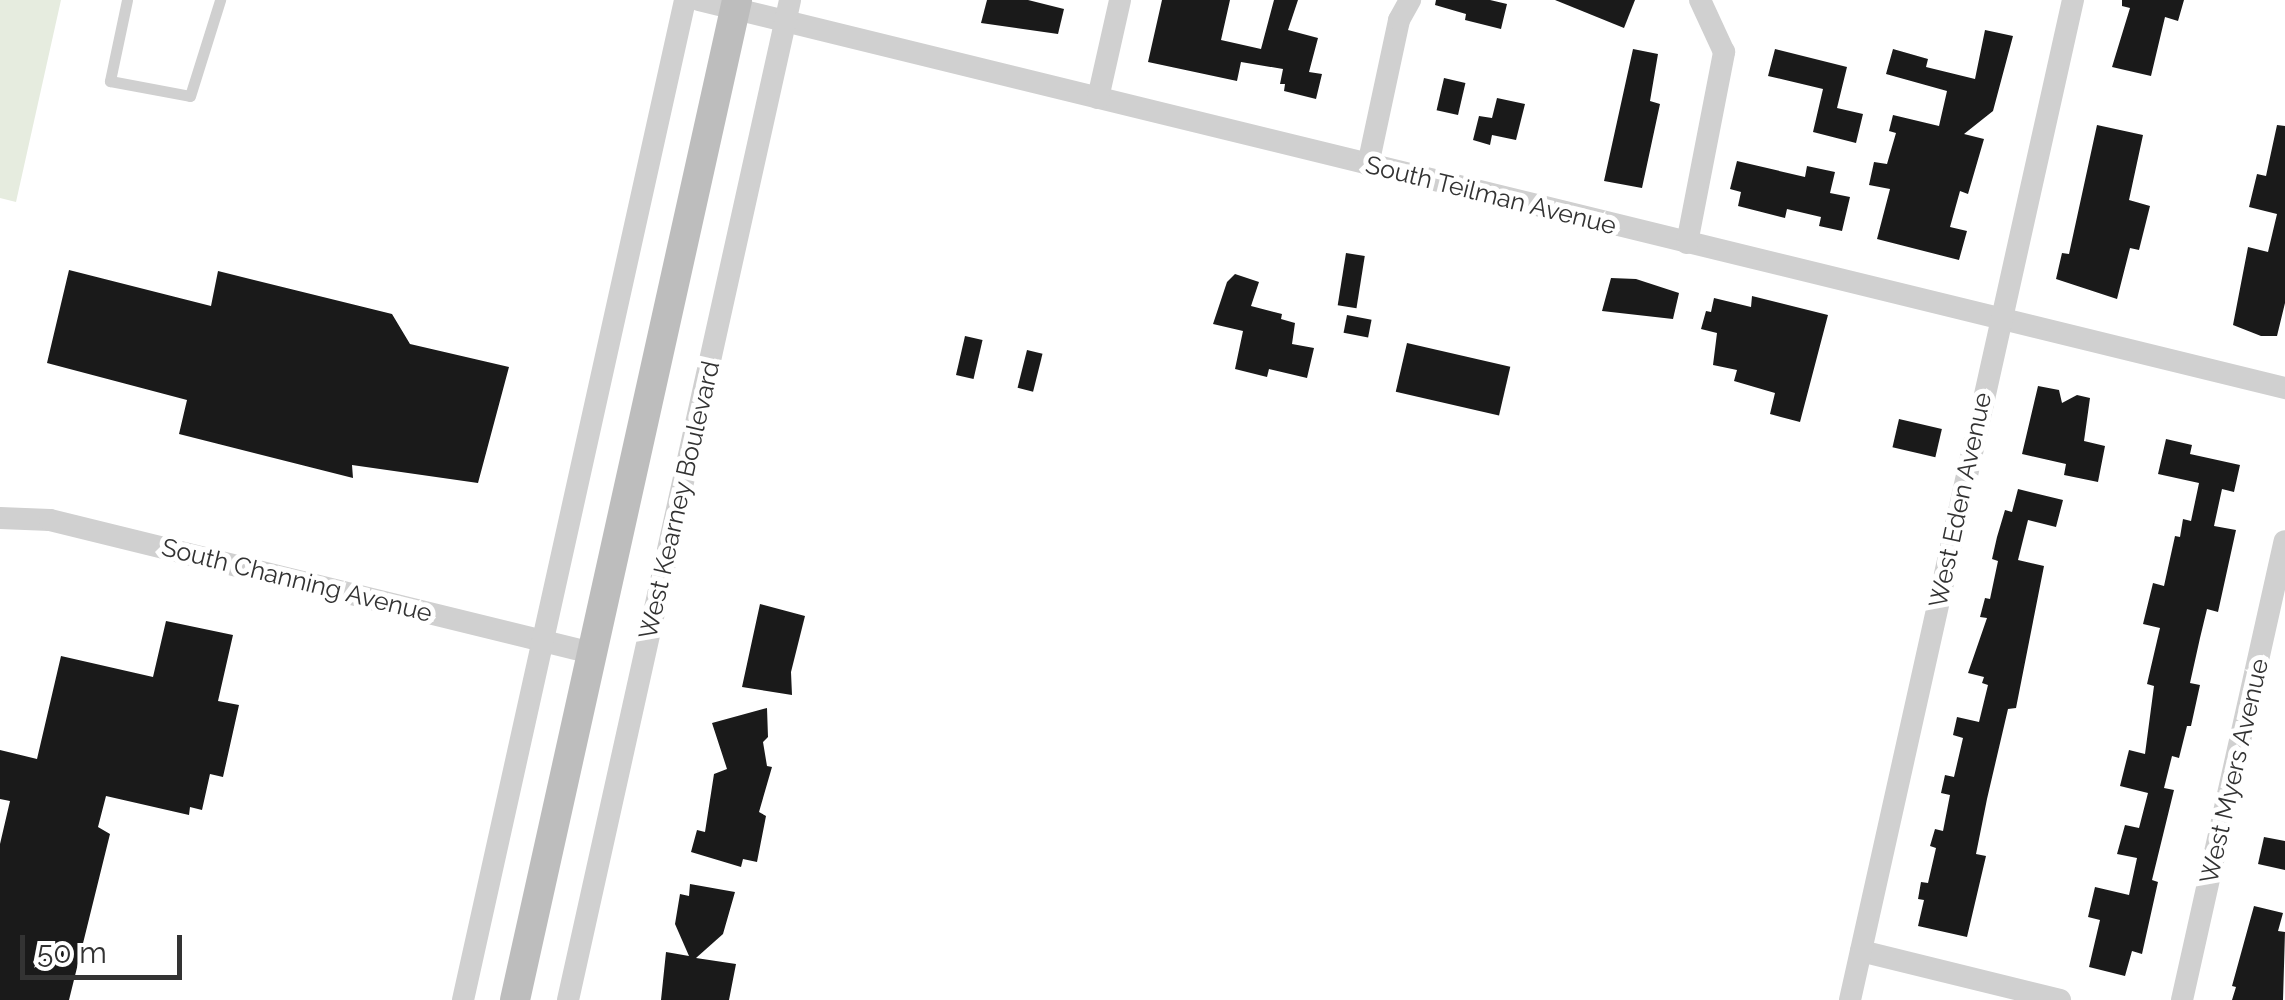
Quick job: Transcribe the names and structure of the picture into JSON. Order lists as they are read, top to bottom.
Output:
{
  "streets": {
    "main road": ["West Kearney Boulevard"],
    "street": [
      "South Teilman Avenue",
      "West Eden Avenue",
      "South Channing Avenue",
      "West Myers Avenue"
    ]
  },
  "crossings": [
    ["South Teilman Avenue", "West Kearney Boulevard"],
    ["South Teilman Avenue", "West Eden Avenue"],
    ["West Kearney Boulevard", "South Channing Avenue"]
  ],
  "scale_bar": "50 m"
}
